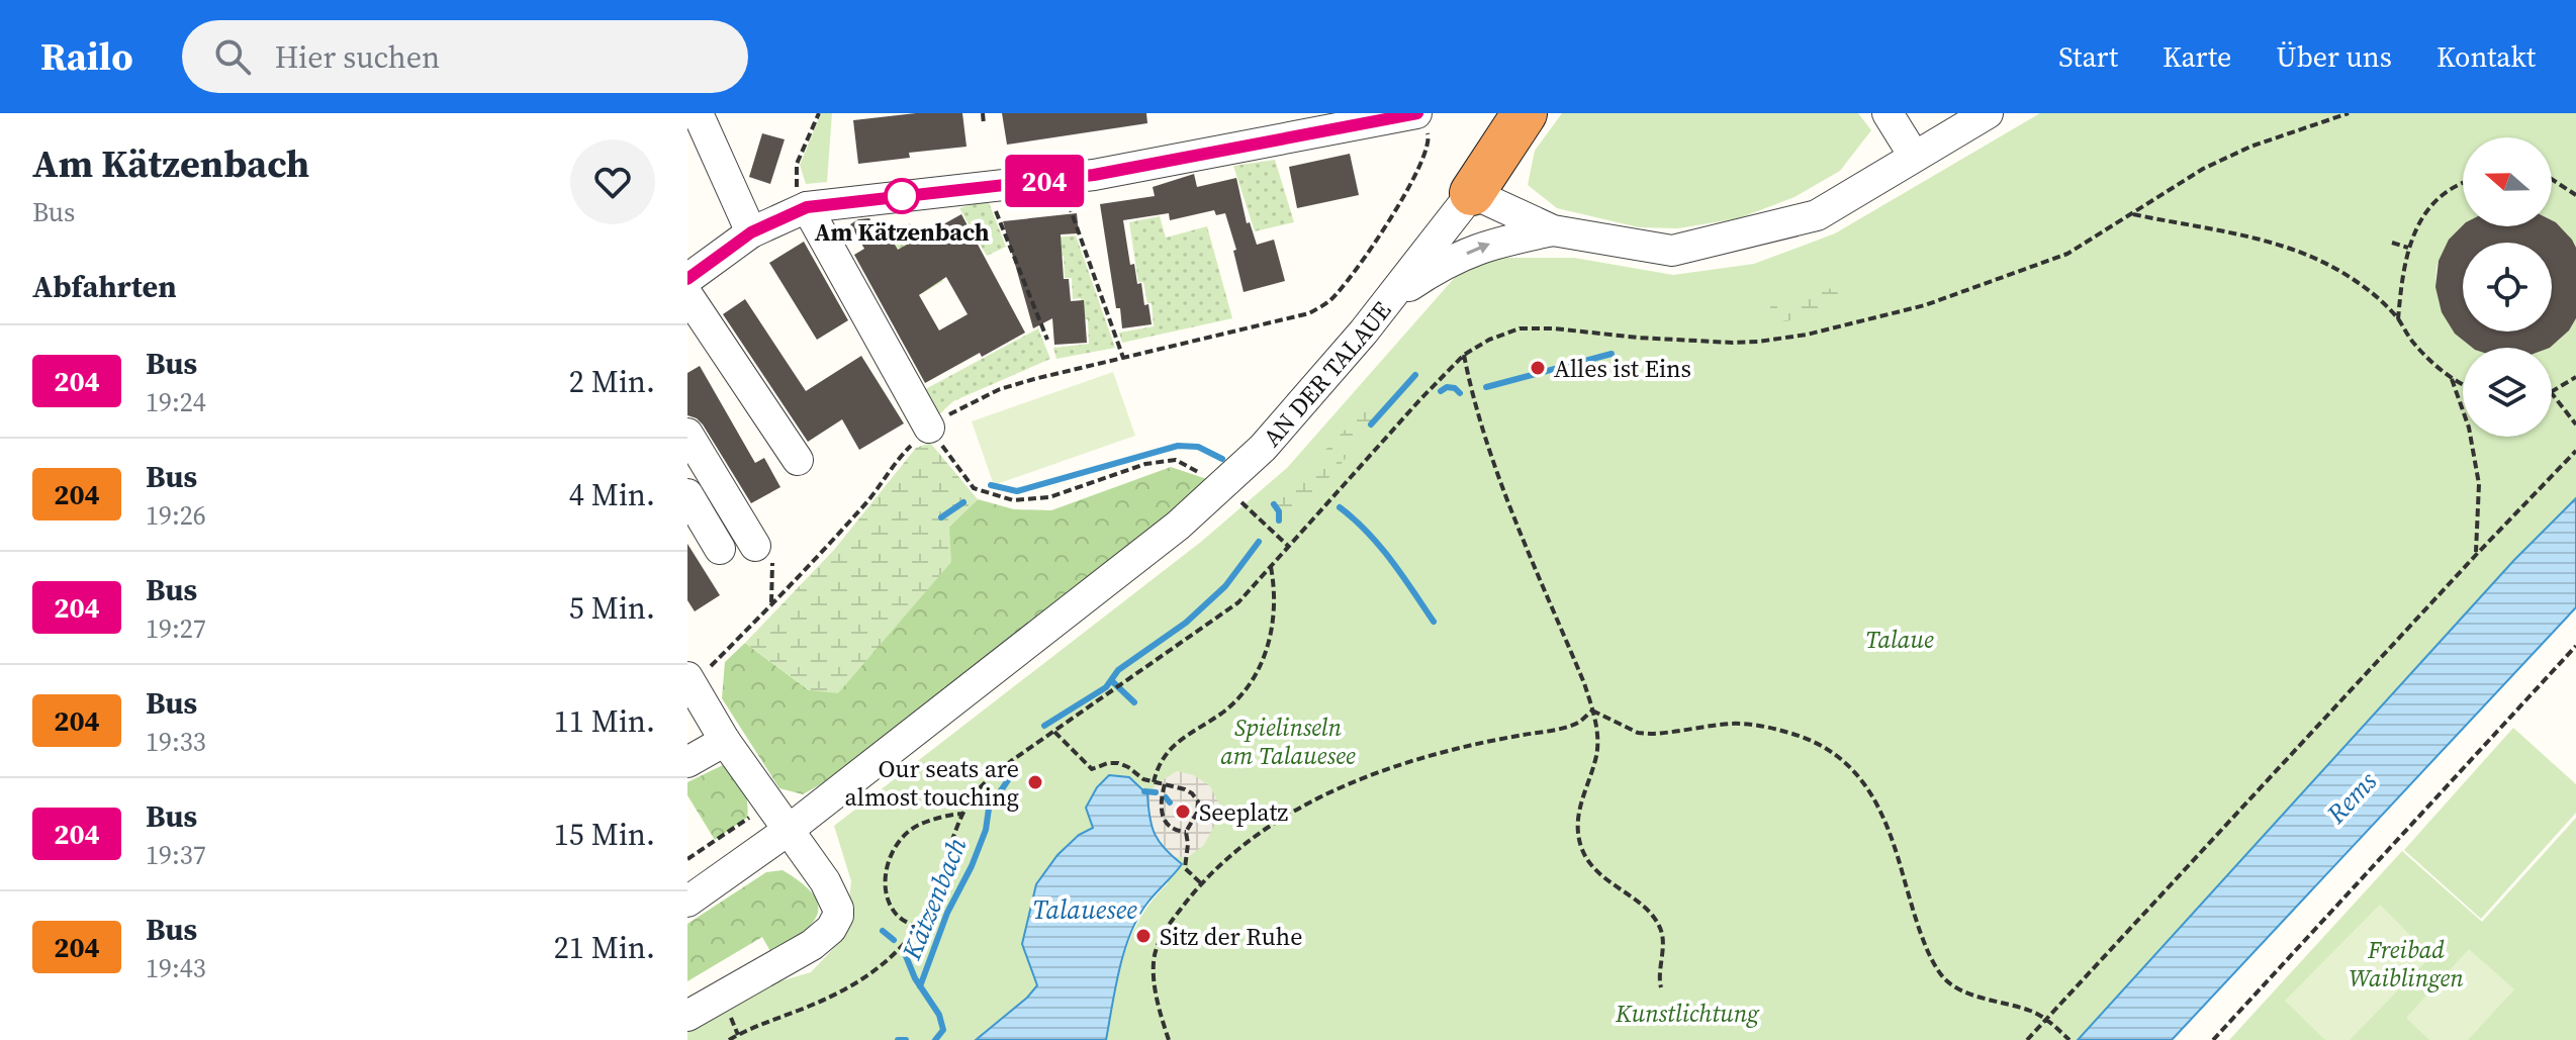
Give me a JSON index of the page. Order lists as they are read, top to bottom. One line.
{"streets":{"street":["AN DER TALAUE"]},"water":["Rems","Kätzenbach","Talauesee"],"parks":["Talaue","Spielinseln am Talauesee","Freibad Waiblingen","Kunstlichtung"],"places":["Am Kätzenbach","Alles ist Eins","Our seats are almost touching","Seeplatz","Sitz der Ruhe"],"lines":["bus line 204"],"north":"left","page":{"header":"Railo","search":"Hier suchen","nav":["Start","Karte","Über uns","Kontakt"],"heading":[["Am Kätzenbach","Bus"],"Abfahrten"],"on_map":"204","list":[{"mark":"204","name":"Bus","note":"19:24","value":"2 Min."},{"mark":"204","name":"Bus","note":"19:26","value":"4 Min."},{"mark":"204","name":"Bus","note":"19:27","value":"5 Min."},{"mark":"204","name":"Bus","note":"19:33","value":"11 Min."},{"mark":"204","name":"Bus","note":"19:37","value":"15 Min."},{"mark":"204","name":"Bus","note":"19:43","value":"21 Min."}]}}
